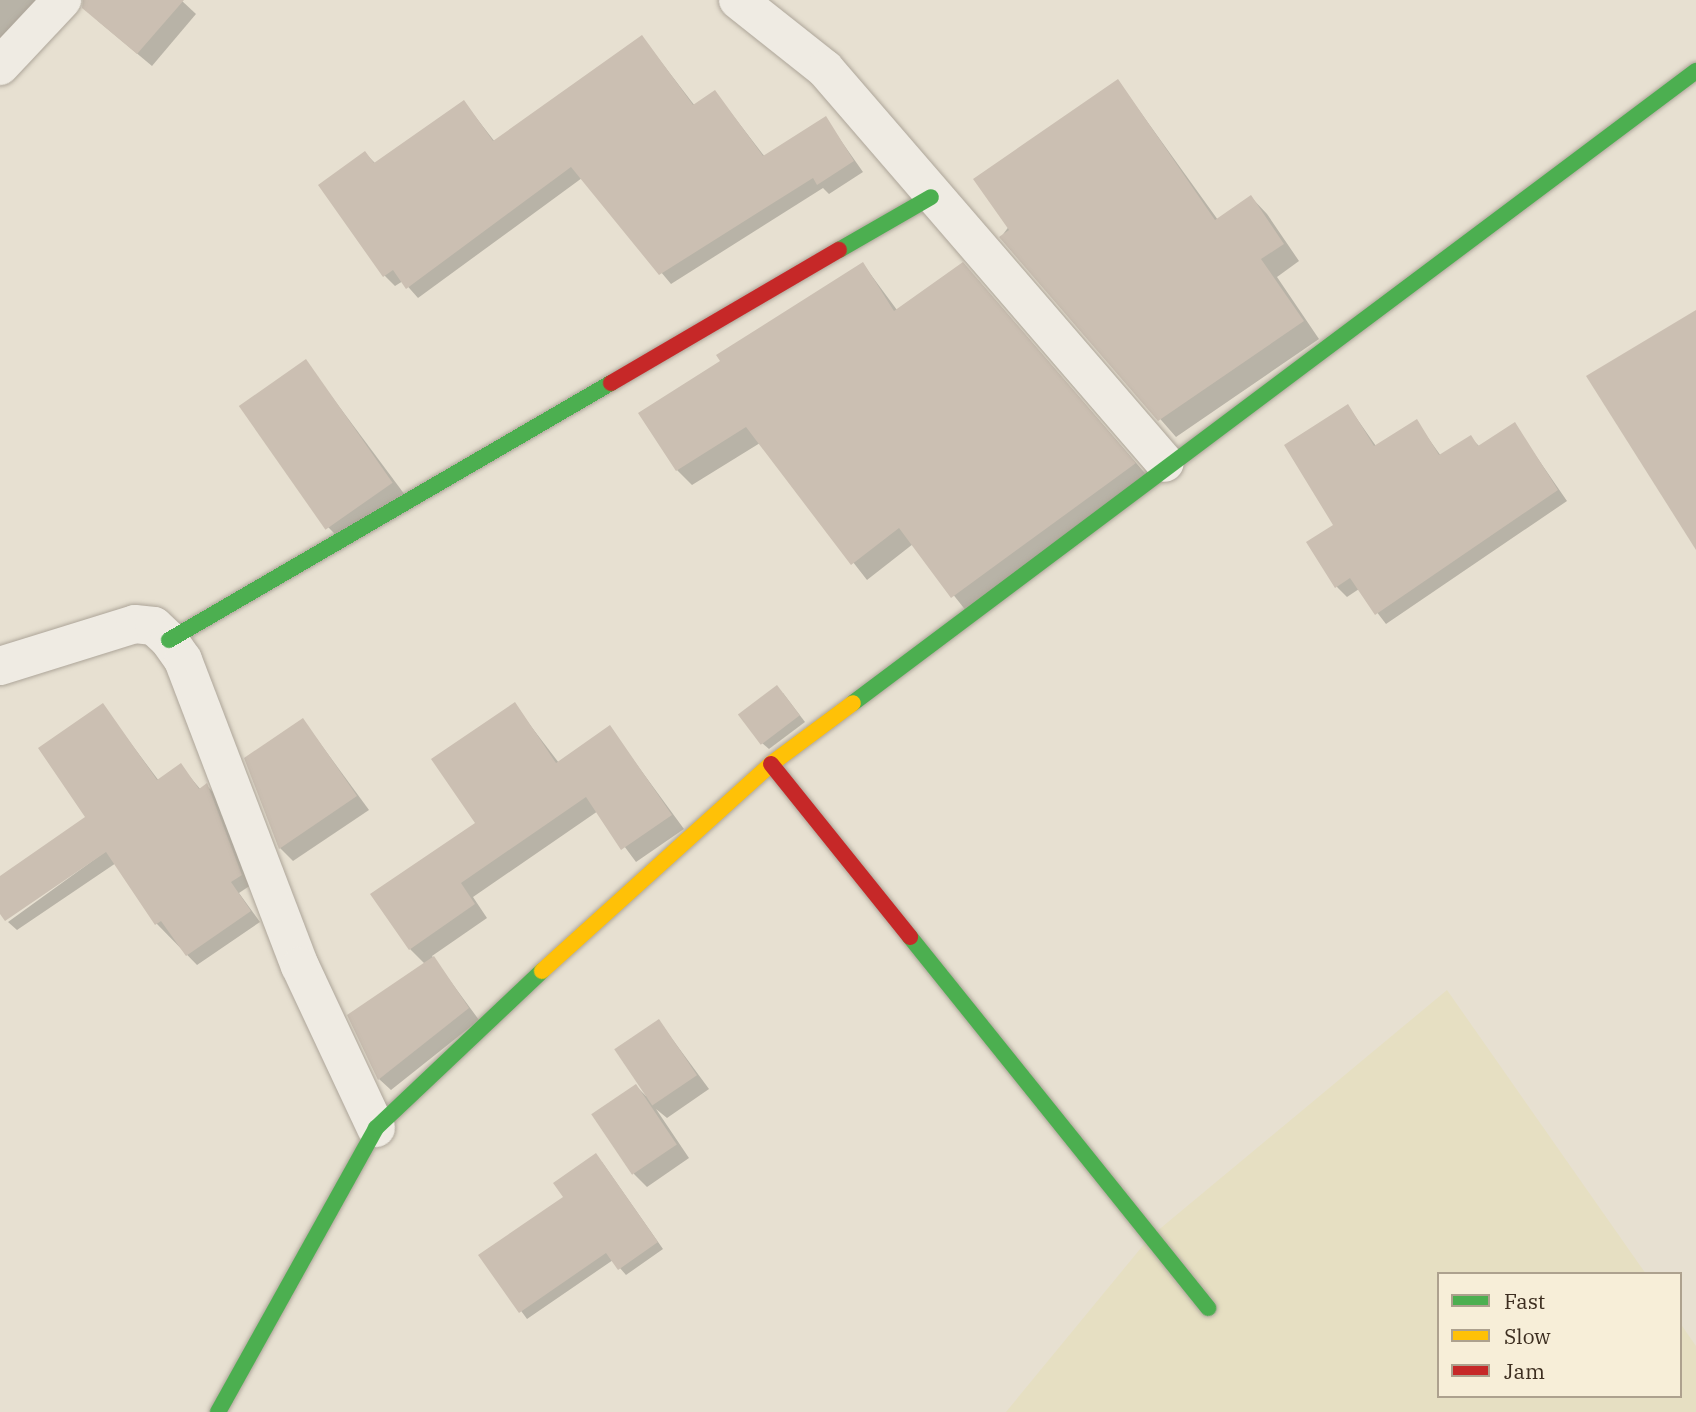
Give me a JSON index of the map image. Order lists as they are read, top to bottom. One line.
{"legend":["Fast","Slow","Jam"]}
